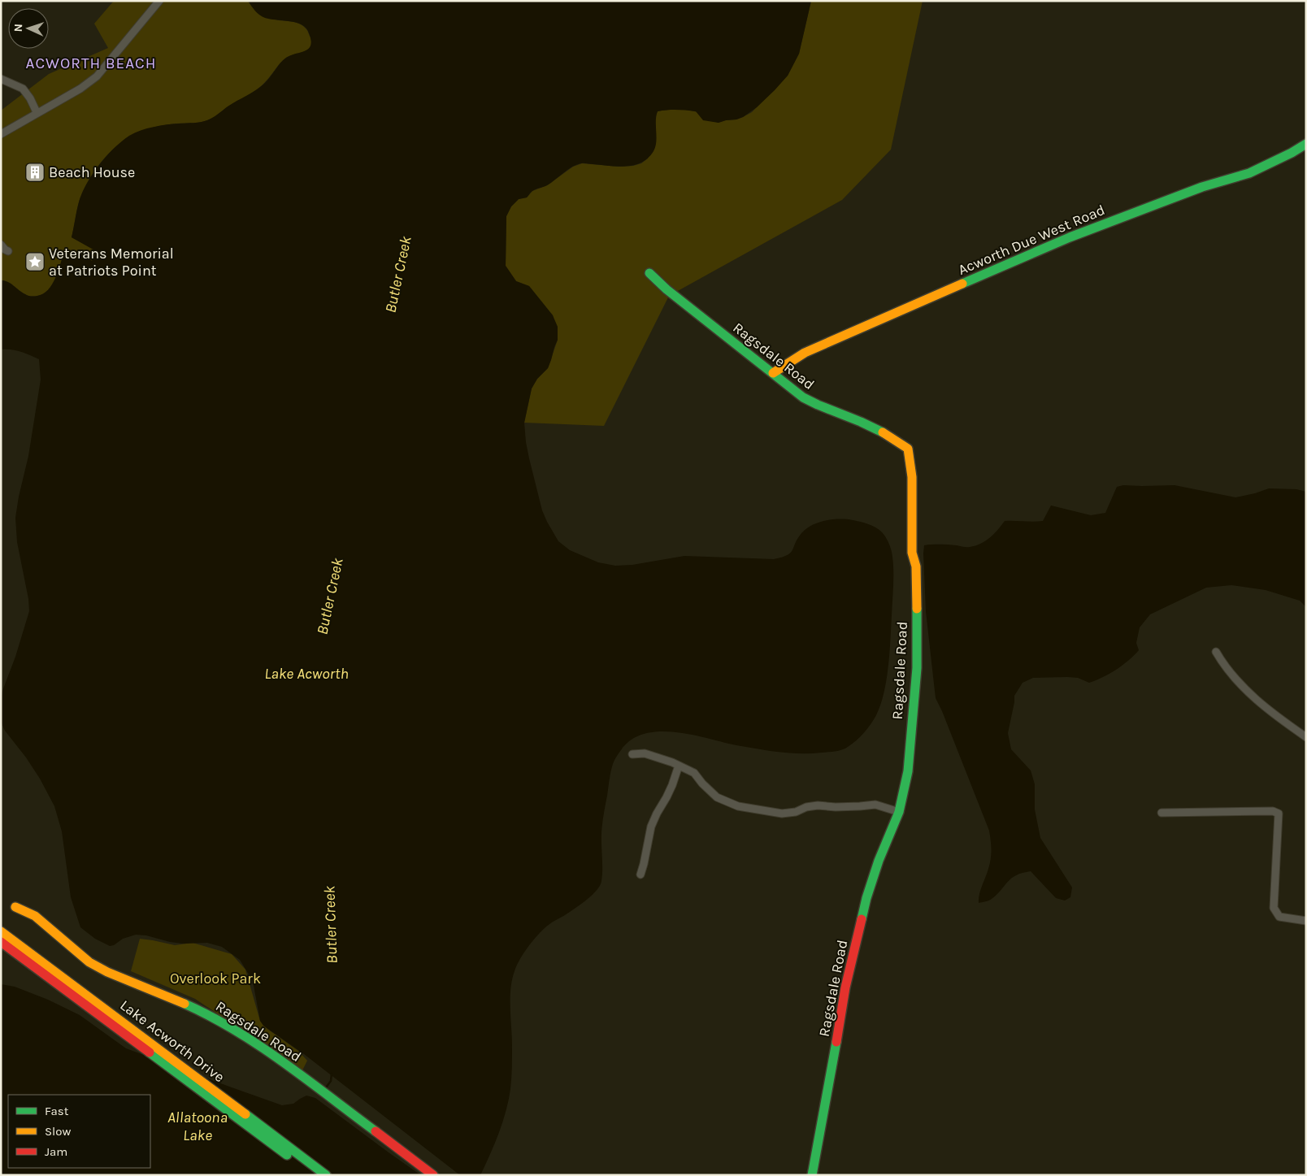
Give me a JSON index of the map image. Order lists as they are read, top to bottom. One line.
{"streets":{"street":["Acworth Due West Road","Ragsdale Road","Lake Acworth Drive"]},"crossings":[["Acworth Due West Road","Ragsdale Road"]],"districts":["ACWORTH BEACH"],"water":["Butler Creek","Lake Acworth","Allatoona Lake"],"parks":["Overlook Park"],"places":{"building":["Beach House"],"place":["Veterans Memorial at Patriots Point"]},"legend":["Fast","Slow","Jam"],"north":"left"}
